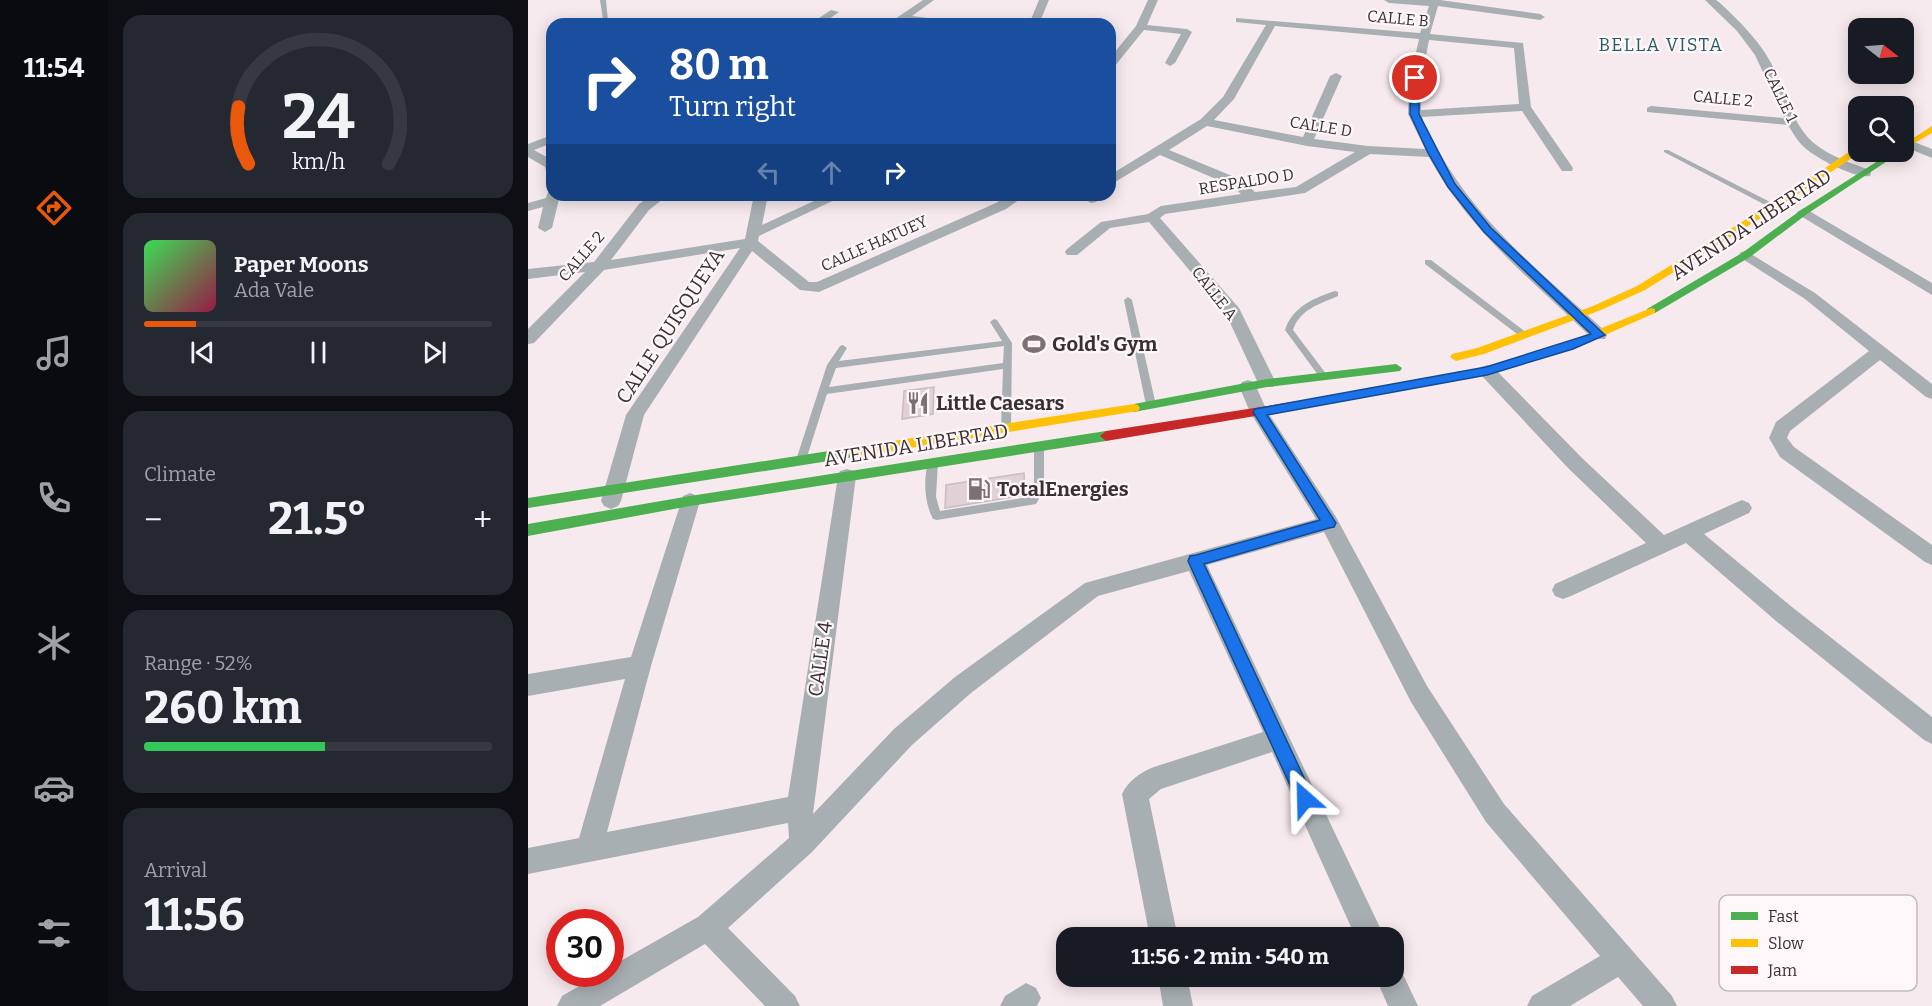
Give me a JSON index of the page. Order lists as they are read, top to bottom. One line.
{"streets":{"main road":["AVENIDA LIBERTAD"],"street":["CALLE B","CALLE 1","CALLE 2","CALLE D","RESPALDO D","CALLE HATUEY","CALLE A","CALLE QUISQUEYA","CALLE 4"]},"crossings":[["CALLE 1","CALLE 2"],["CALLE 1","AVENIDA LIBERTAD"],["CALLE D","RESPALDO D"],["RESPALDO D","CALLE A"],["AVENIDA LIBERTAD","CALLE A"],["AVENIDA LIBERTAD","CALLE QUISQUEYA"],["AVENIDA LIBERTAD","CALLE 4"],["CALLE HATUEY","CALLE QUISQUEYA"]],"districts":["BELLA VISTA"],"places":{"sports":["Gold's Gym"],"restaurant":["Little Caesars"],"fuel station":["TotalEnergies"]},"legend":["Fast","Slow","Jam"],"north":"right","page":{"tabs":"11:54","turn":["80 m","Turn right"],"song":["Paper Moons","Ada Vale"],"tile":["Climate",["Range · 52%","260 km"],["Arrival","11:56"]],"heat":["−","21.5°","+"],"limit":"30","trip":"11:56 · 2 min · 540 m","gauge":["24","km/h"]}}
